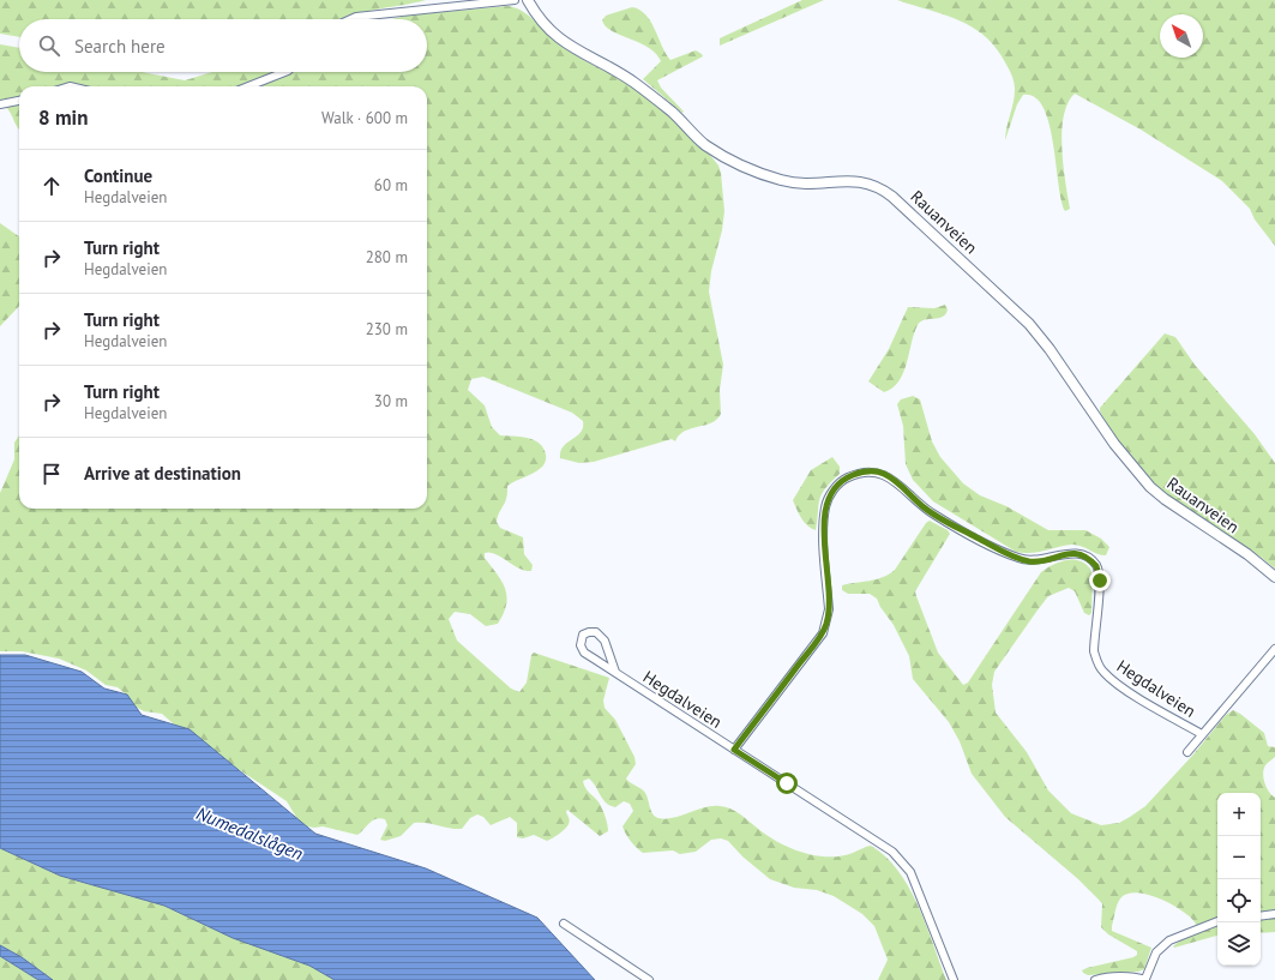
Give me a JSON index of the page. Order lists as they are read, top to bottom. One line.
{"streets":{"main road":["Rauanveien"],"street":["Hegdalveien"]},"water":["Numedalslågen"],"north":"top left","page":{"search":"Search here","heading":["8 min","Walk · 600 m"],"list":[["Continue","Hegdalveien","60 m"],["Turn right","Hegdalveien","280 m"],["Turn right","Hegdalveien","230 m"],["Turn right","Hegdalveien","30 m"],"Arrive at destination"],"map_buttons":["+","−"]}}
